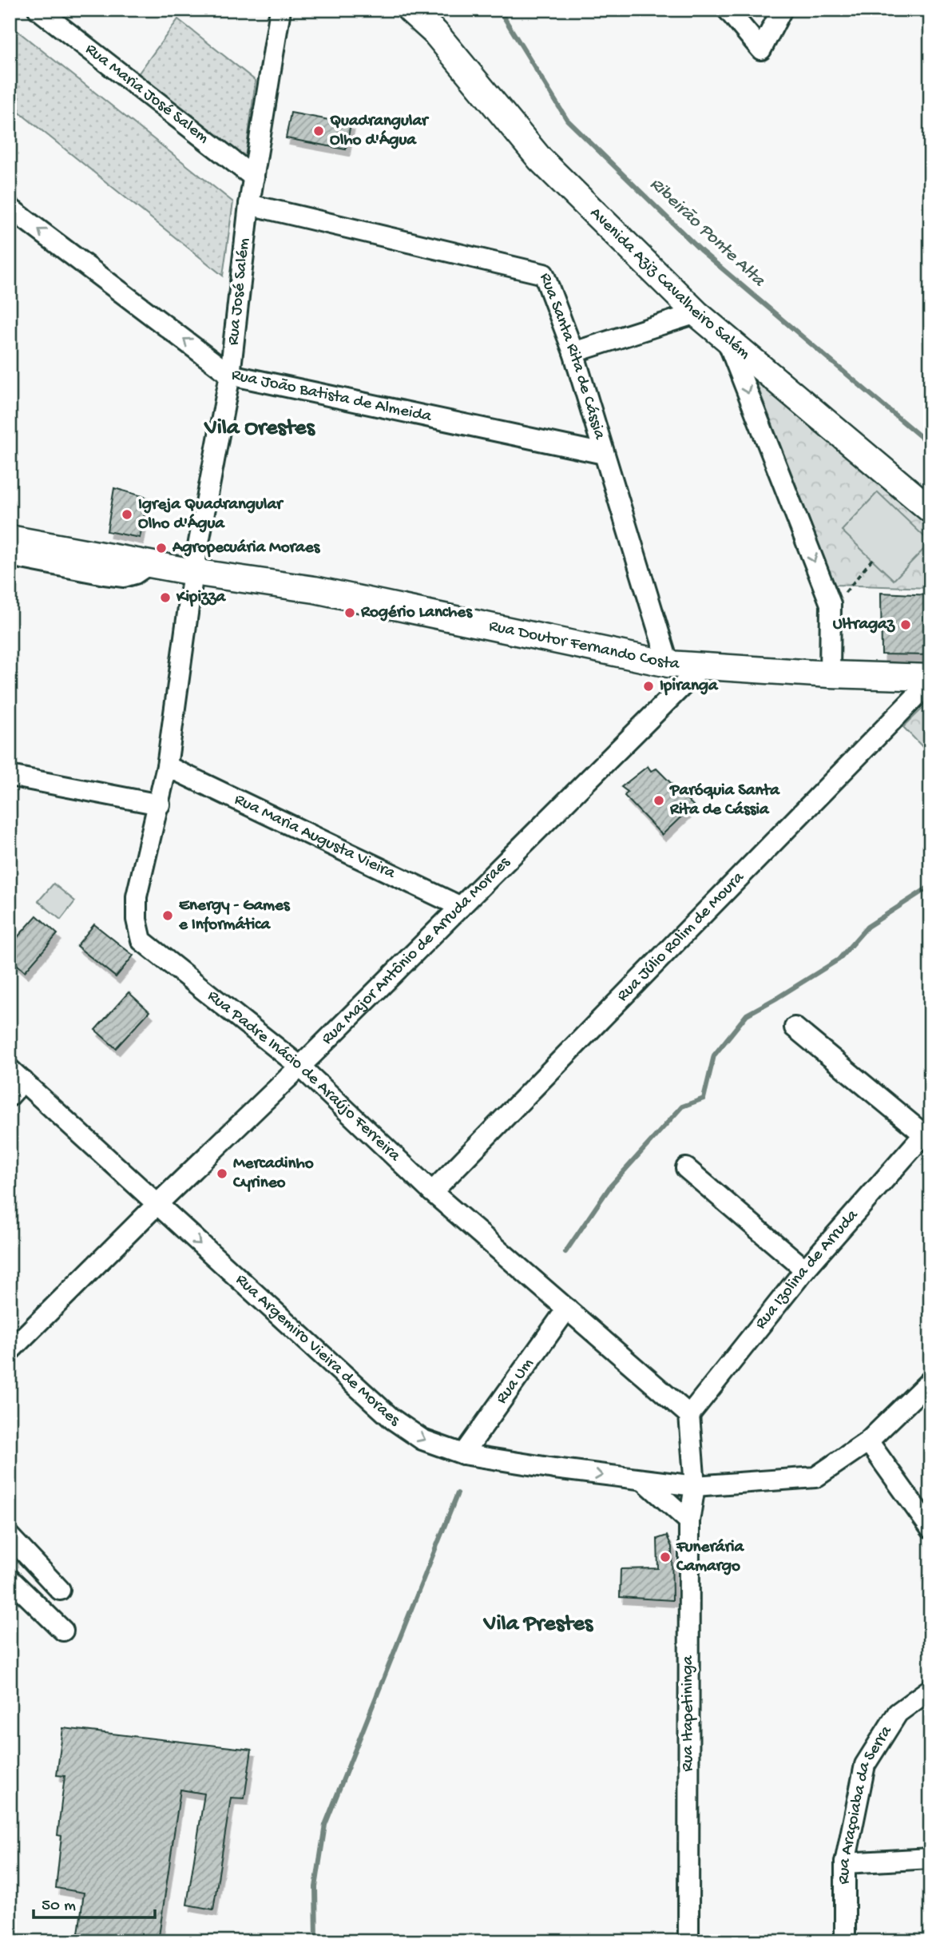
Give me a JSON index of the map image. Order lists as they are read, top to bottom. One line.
{"streets":{"main road":["Avenida Aziz Cavalheiro Salém","Rua Doutor Fernando Costa"],"street":["Rua Maria José Salem","Rua José Salém","Rua Santa Rita de Cássia","Rua João Batista de Almeida","Rua Maria Augusta Vieira","Rua Júlio Rolim de Moura","Rua Major Antônio de Arruda Moraes","Rua Padre Inácio de Araújo Ferreira","Rua Izolina de Arruda","Rua Argemiro Vieira de Moraes","Rua Um","Rua Itapetininga","Rua Araçoiaba da Serra"]},"crossings":[["Rua Maria José Salem","Rua José Salém"],["Rua José Salém","Rua Santa Rita de Cássia"],["Rua José Salém","Rua João Batista de Almeida"],["Rua José Salém","Rua Doutor Fernando Costa"],["Rua José Salém","Rua Padre Inácio de Araújo Ferreira"],["Rua Santa Rita de Cássia","Rua João Batista de Almeida"],["Rua Santa Rita de Cássia","Rua Doutor Fernando Costa"],["Rua Doutor Fernando Costa","Rua Júlio Rolim de Moura"],["Rua Doutor Fernando Costa","Rua Major Antônio de Arruda Moraes"],["Rua Doutor Fernando Costa","Rua Padre Inácio de Araújo Ferreira"],["Rua Maria Augusta Vieira","Rua Major Antônio de Arruda Moraes"],["Rua Maria Augusta Vieira","Rua Padre Inácio de Araújo Ferreira"],["Rua Júlio Rolim de Moura","Rua Padre Inácio de Araújo Ferreira"],["Rua Major Antônio de Arruda Moraes","Rua Padre Inácio de Araújo Ferreira"],["Rua Major Antônio de Arruda Moraes","Rua Argemiro Vieira de Moraes"],["Rua Padre Inácio de Araújo Ferreira","Rua Izolina de Arruda"],["Rua Padre Inácio de Araújo Ferreira","Rua Um"],["Rua Argemiro Vieira de Moraes","Rua Um"],["Rua Argemiro Vieira de Moraes","Rua Itapetininga"]],"one_way":["Rua João Batista de Almeida","Rua Argemiro Vieira de Moraes"],"districts":["Vila Orestes","Vila Prestes"],"water":["Ribeirão Ponte Alta"],"places":["Quadrangular Olho d'Água","Igreja Quadrangular Olho d'Água","Agropecuária Moraes","Kipizza","Rogério Lanches","Ultragaz","Ipiranga","Paróquia Santa Rita de Cássia","Energy - Games e Informática","Mercadinho Cyrineo","Funerária Camargo"],"scale_bar":"50 m"}
